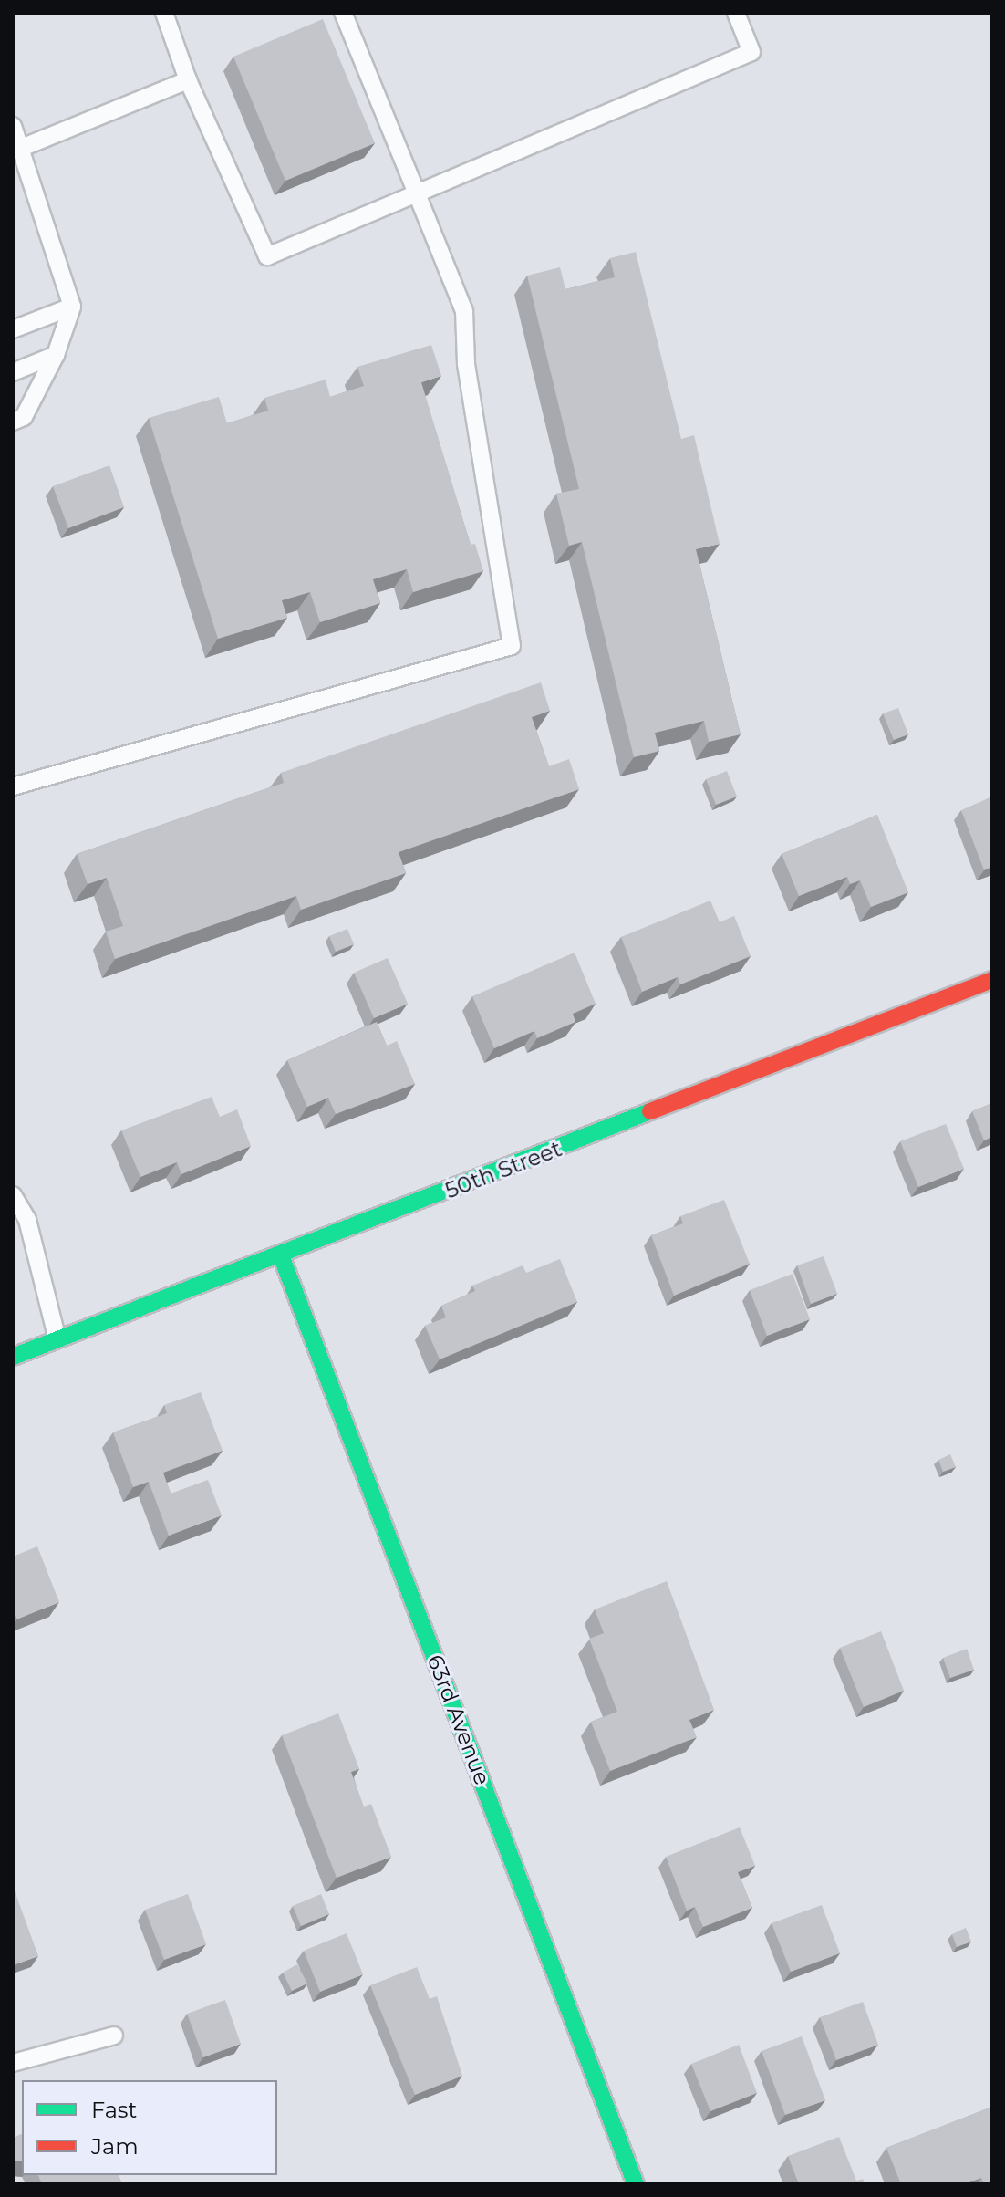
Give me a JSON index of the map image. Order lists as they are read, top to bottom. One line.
{"streets":{"street":["50th Street","63rd Avenue"]},"crossings":[["50th Street","63rd Avenue"]],"legend":["Fast","Jam"]}
